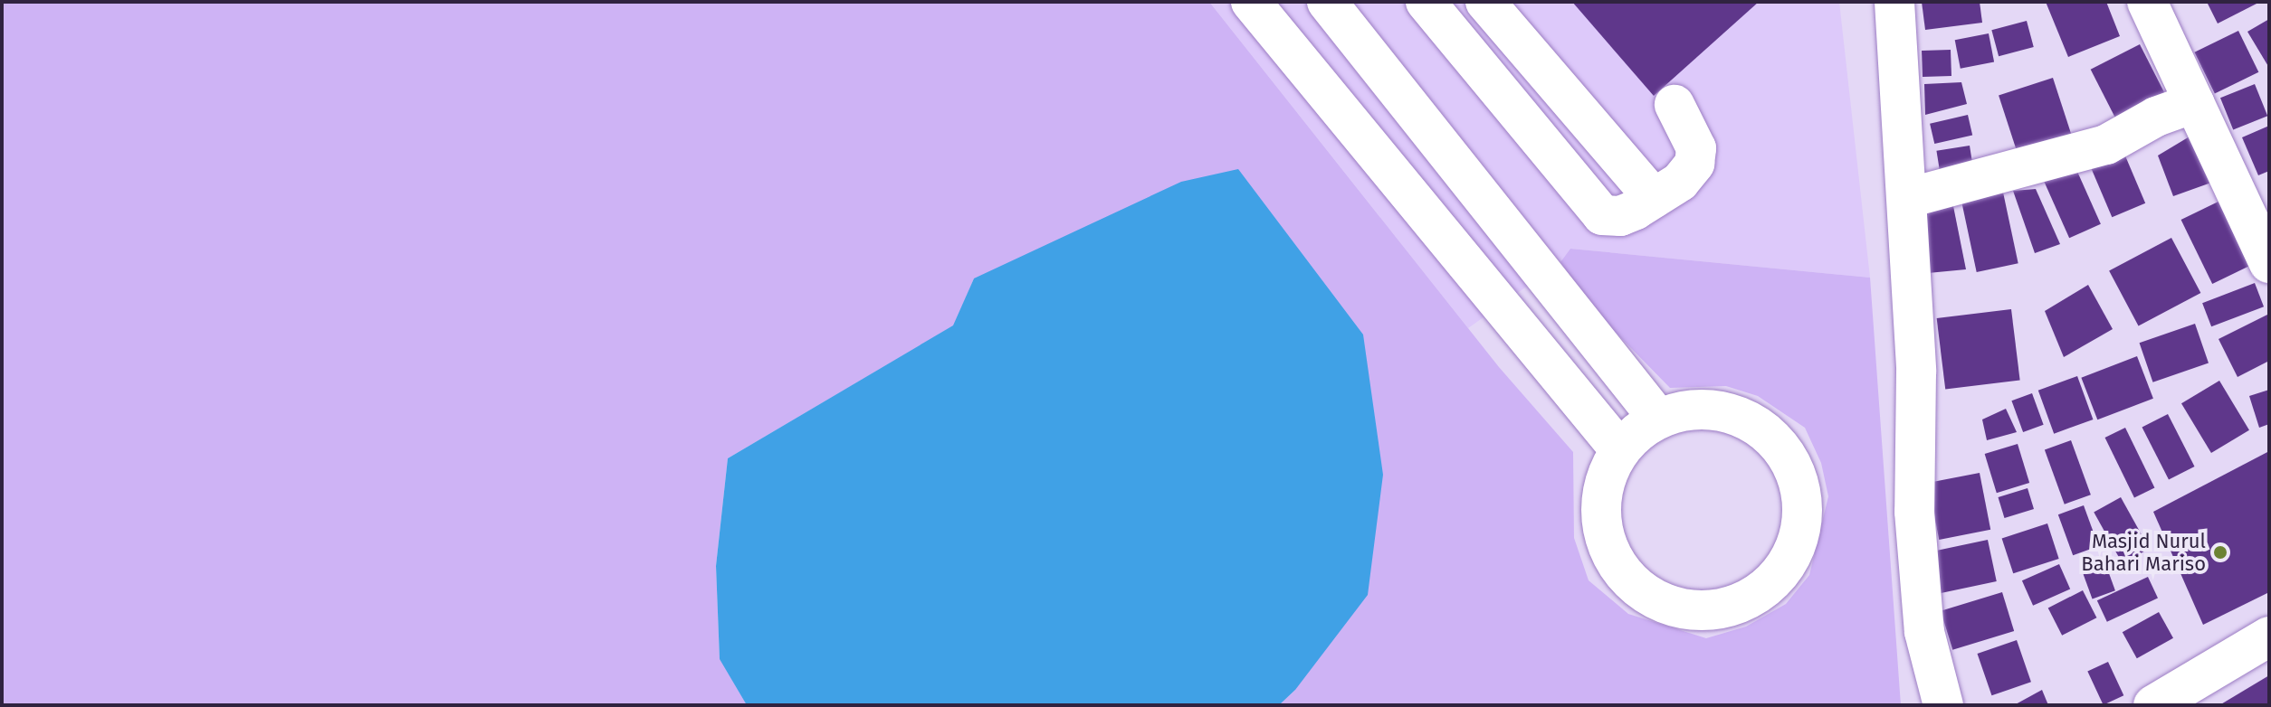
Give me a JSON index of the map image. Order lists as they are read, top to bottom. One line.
{"places":["Masjid Nurul Bahari Mariso"]}
